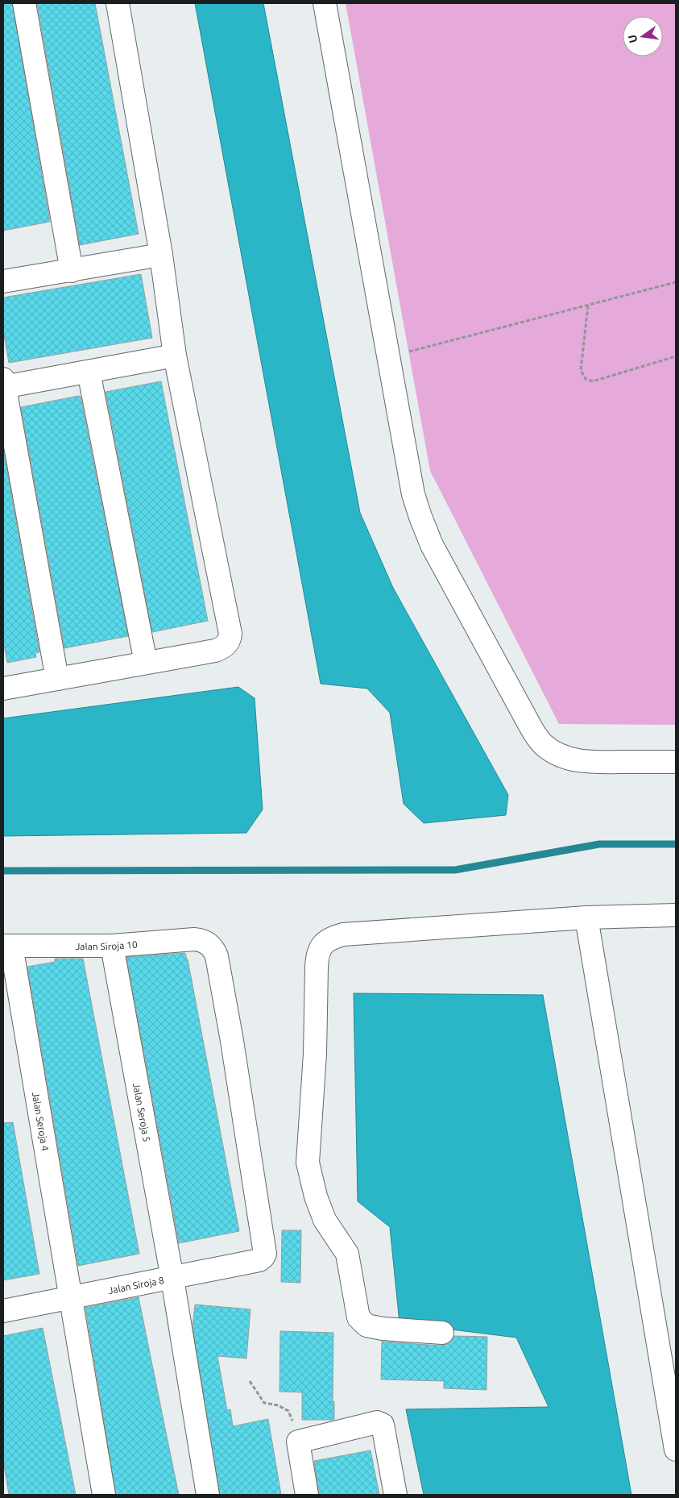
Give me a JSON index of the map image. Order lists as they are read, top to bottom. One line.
{"streets":{"street":["Jalan Siroja 10","Jalan Seroja 5","Jalan Seroja 4","Jalan Siroja 8"]},"crossings":[["Jalan Siroja 10","Jalan Seroja 5"],["Jalan Siroja 10","Jalan Seroja 4"],["Jalan Siroja 10","Jalan Siroja 8"],["Jalan Seroja 5","Jalan Siroja 8"],["Jalan Seroja 4","Jalan Siroja 8"]],"north":"left"}
